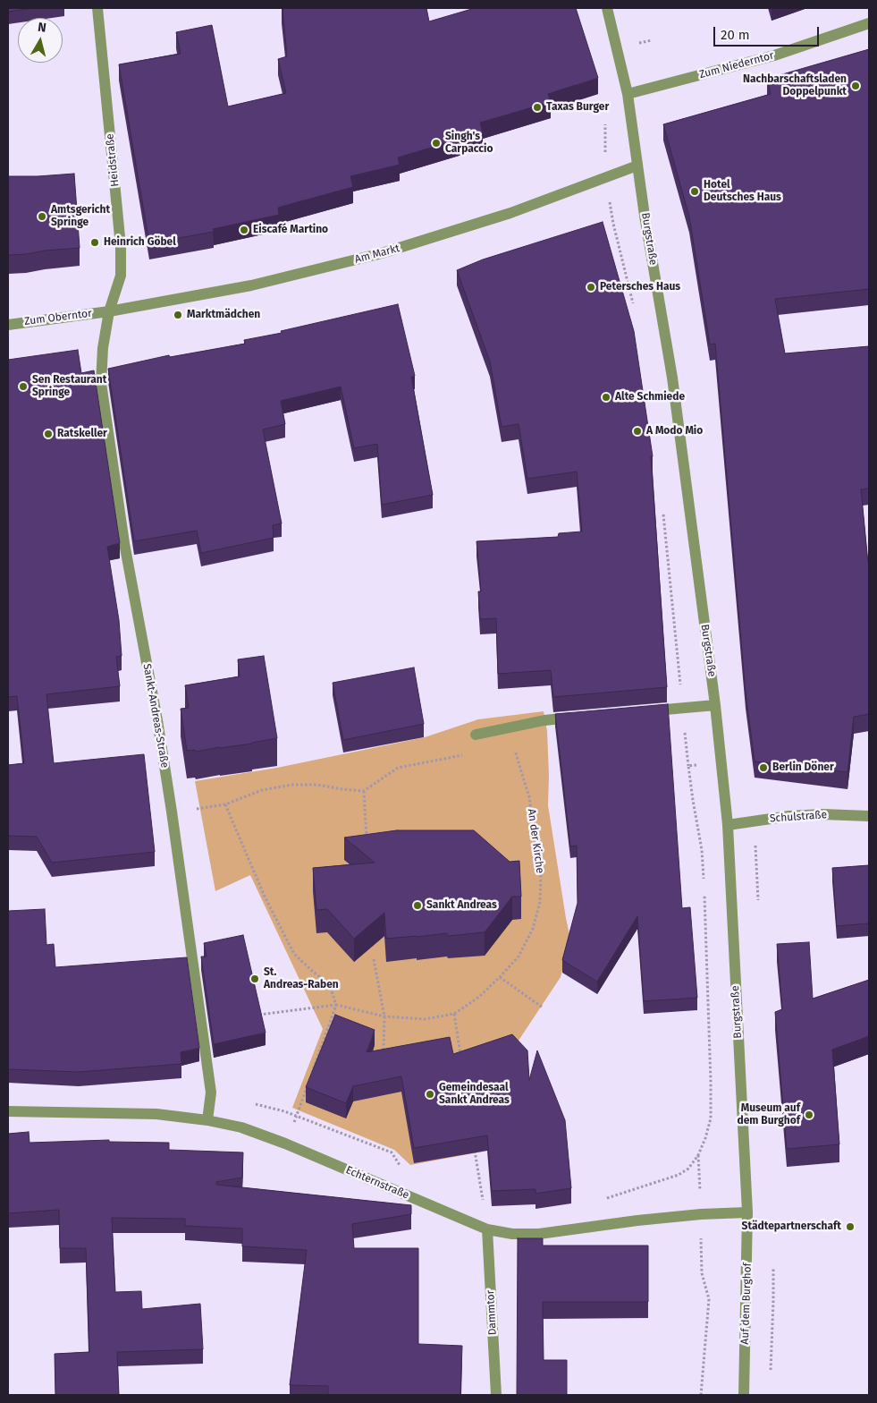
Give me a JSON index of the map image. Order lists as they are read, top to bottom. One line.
{"streets":{"street":["Zum Niederntor","Heidstraße","Burgstraße","Am Markt","Zum Oberntor","Sankt-Andreas-Straße","Schulstraße","Echternstraße","Auf dem Burghof","Dammtor"],"path":["An der Kirche"]},"crossings":[["Zum Niederntor","Burgstraße"],["Heidstraße","Am Markt"],["Heidstraße","Zum Oberntor"],["Heidstraße","Sankt-Andreas-Straße"],["Burgstraße","Am Markt"],["Burgstraße","Schulstraße"],["Burgstraße","Echternstraße"],["Burgstraße","Auf dem Burghof"],["Am Markt","Zum Oberntor"],["Am Markt","Sankt-Andreas-Straße"],["Zum Oberntor","Sankt-Andreas-Straße"],["Sankt-Andreas-Straße","Echternstraße"],["Echternstraße","Auf dem Burghof"],["Echternstraße","Dammtor"]],"places":["Nachbarschaftsladen Doppelpunkt","Taxas Burger","Singh's Carpaccio","Hotel Deutsches Haus","Amtsgericht Springe","Eiscafé Martino","Heinrich Göbel","Petersches Haus","Marktmädchen","Sen Restaurant Springe","Alte Schmiede","A Modo Mio","Ratskeller","Berlin Döner","Sankt Andreas","St. Andreas-Raben","Gemeindesaal Sankt Andreas","Museum auf dem Burghof","Städtepartnerschaft"],"scale_bar":"20 m","north":"top"}
